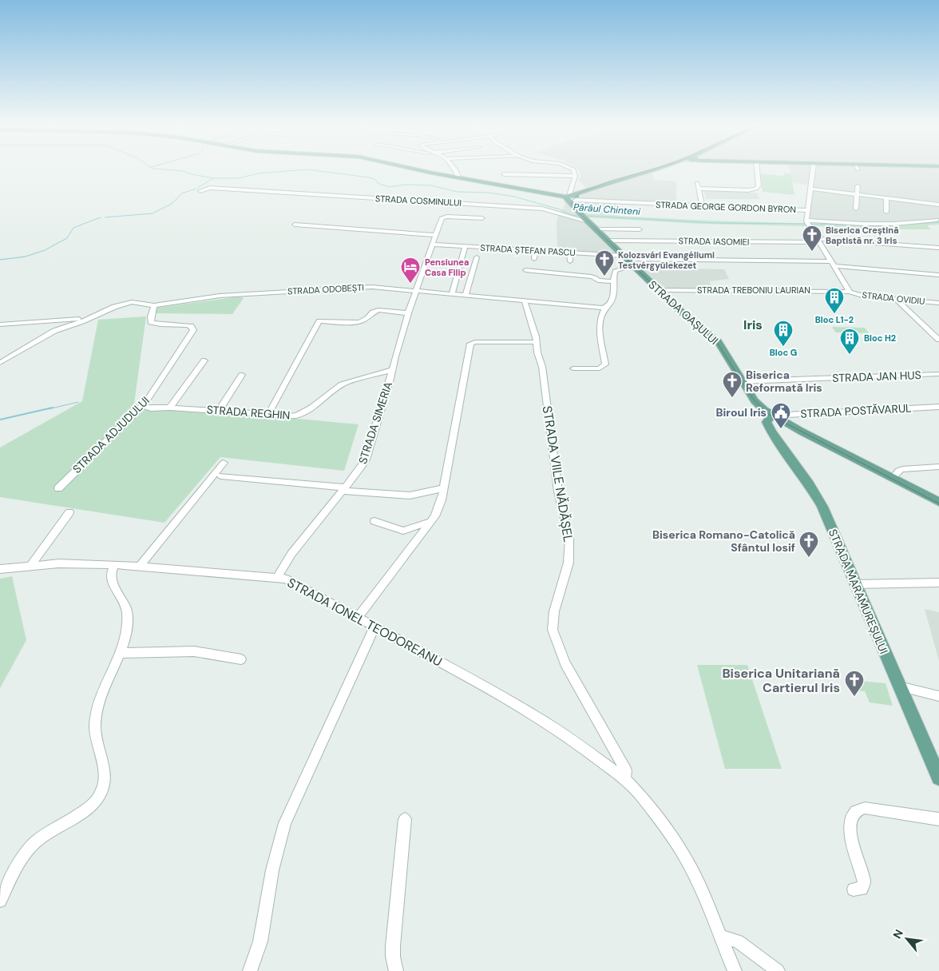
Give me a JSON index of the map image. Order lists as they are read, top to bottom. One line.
{"streets":{"main road":["STRADA OAȘULUI","STRADA MARAMUREȘULUI"],"street":["STRADA COSMINULUI","STRADA GEORGE GORDON BYRON","STRADA IASOMIEI","STRADA ȘTEFAN PASCU","STRADA ODOBEȘTI","STRADA TREBONIU LAURIAN","STRADA OVIDIU","STRADA JAN HUS","STRADA POSTĂVARUL","STRADA REGHIN","STRADA SIMERIA","STRADA ADJUDULUI","STRADA VIILE NĂDĂȘEL","STRADA IONEL TEODOREANU"]},"crossings":[["STRADA COSMINULUI","STRADA OAȘULUI"],["STRADA GEORGE GORDON BYRON","STRADA OAȘULUI"],["STRADA IASOMIEI","STRADA OAȘULUI"],["STRADA ȘTEFAN PASCU","STRADA OAȘULUI"],["STRADA ȘTEFAN PASCU","STRADA SIMERIA"],["STRADA ODOBEȘTI","STRADA SIMERIA"],["STRADA ODOBEȘTI","STRADA ADJUDULUI"],["STRADA ODOBEȘTI","STRADA VIILE NĂDĂȘEL"],["STRADA TREBONIU LAURIAN","STRADA OVIDIU"],["STRADA TREBONIU LAURIAN","STRADA OAȘULUI"],["STRADA OAȘULUI","STRADA JAN HUS"],["STRADA OAȘULUI","STRADA POSTĂVARUL"],["STRADA OAȘULUI","STRADA MARAMUREȘULUI"],["STRADA POSTĂVARUL","STRADA MARAMUREȘULUI"],["STRADA REGHIN","STRADA SIMERIA"],["STRADA REGHIN","STRADA ADJUDULUI"],["STRADA SIMERIA","STRADA IONEL TEODOREANU"],["STRADA VIILE NĂDĂȘEL","STRADA IONEL TEODOREANU"]],"districts":["Iris"],"water":["Pârâul Chinteni"],"places":{"church":["Biserica Creștină Baptistă nr. 3 Iris","Kolozsvári Evangéliumi Testvérgyülekezet","Biserica Reformată Iris","Biserica Romano-Catolică Sfântul Iosif","Biserica Unitariană Cartierul Iris"],"hotel":["Pensiunea Casa Filip"],"building":["Bloc L1-2","Bloc G","Bloc H2"],"public building":["Biroul Iris"]},"north":"top left"}
